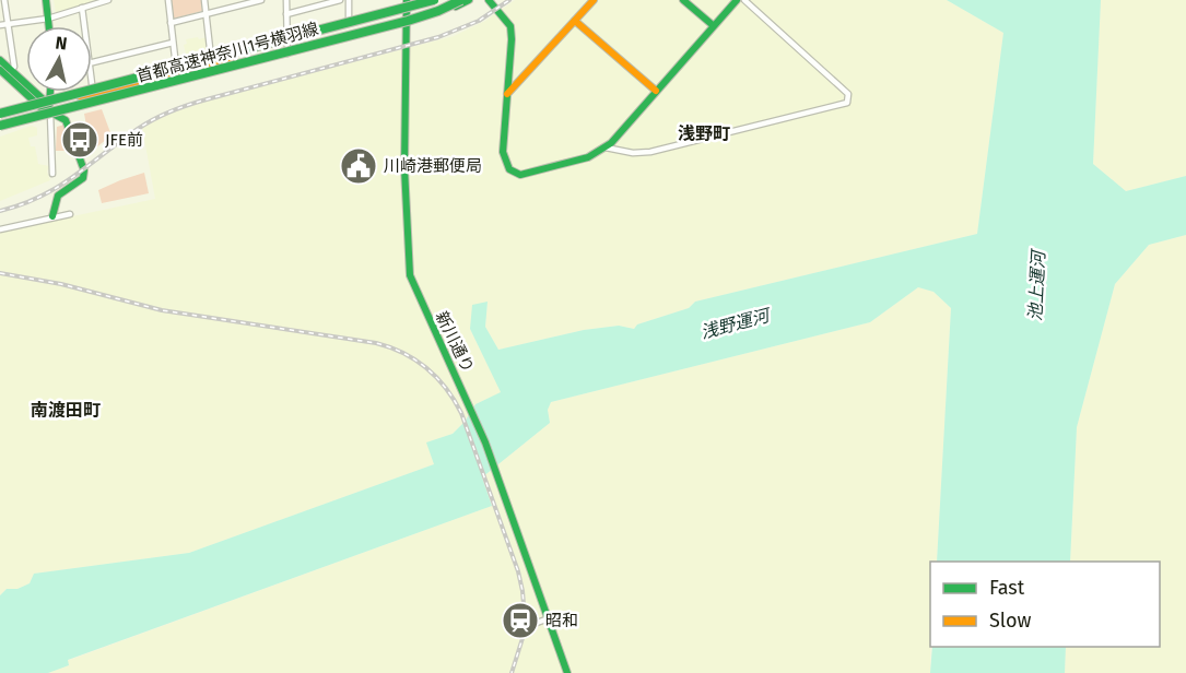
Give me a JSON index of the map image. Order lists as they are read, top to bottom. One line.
{"streets":{"main road":["首都高速神奈川1号横羽線","新川通り"]},"districts":["浅野町","南渡田町"],"water":["池上運河","浅野運河"],"places":{"bus stop":["JFE前"],"public building":["川崎港郵便局"],"station":["昭和"]},"legend":["Fast","Slow"],"north":"top"}
